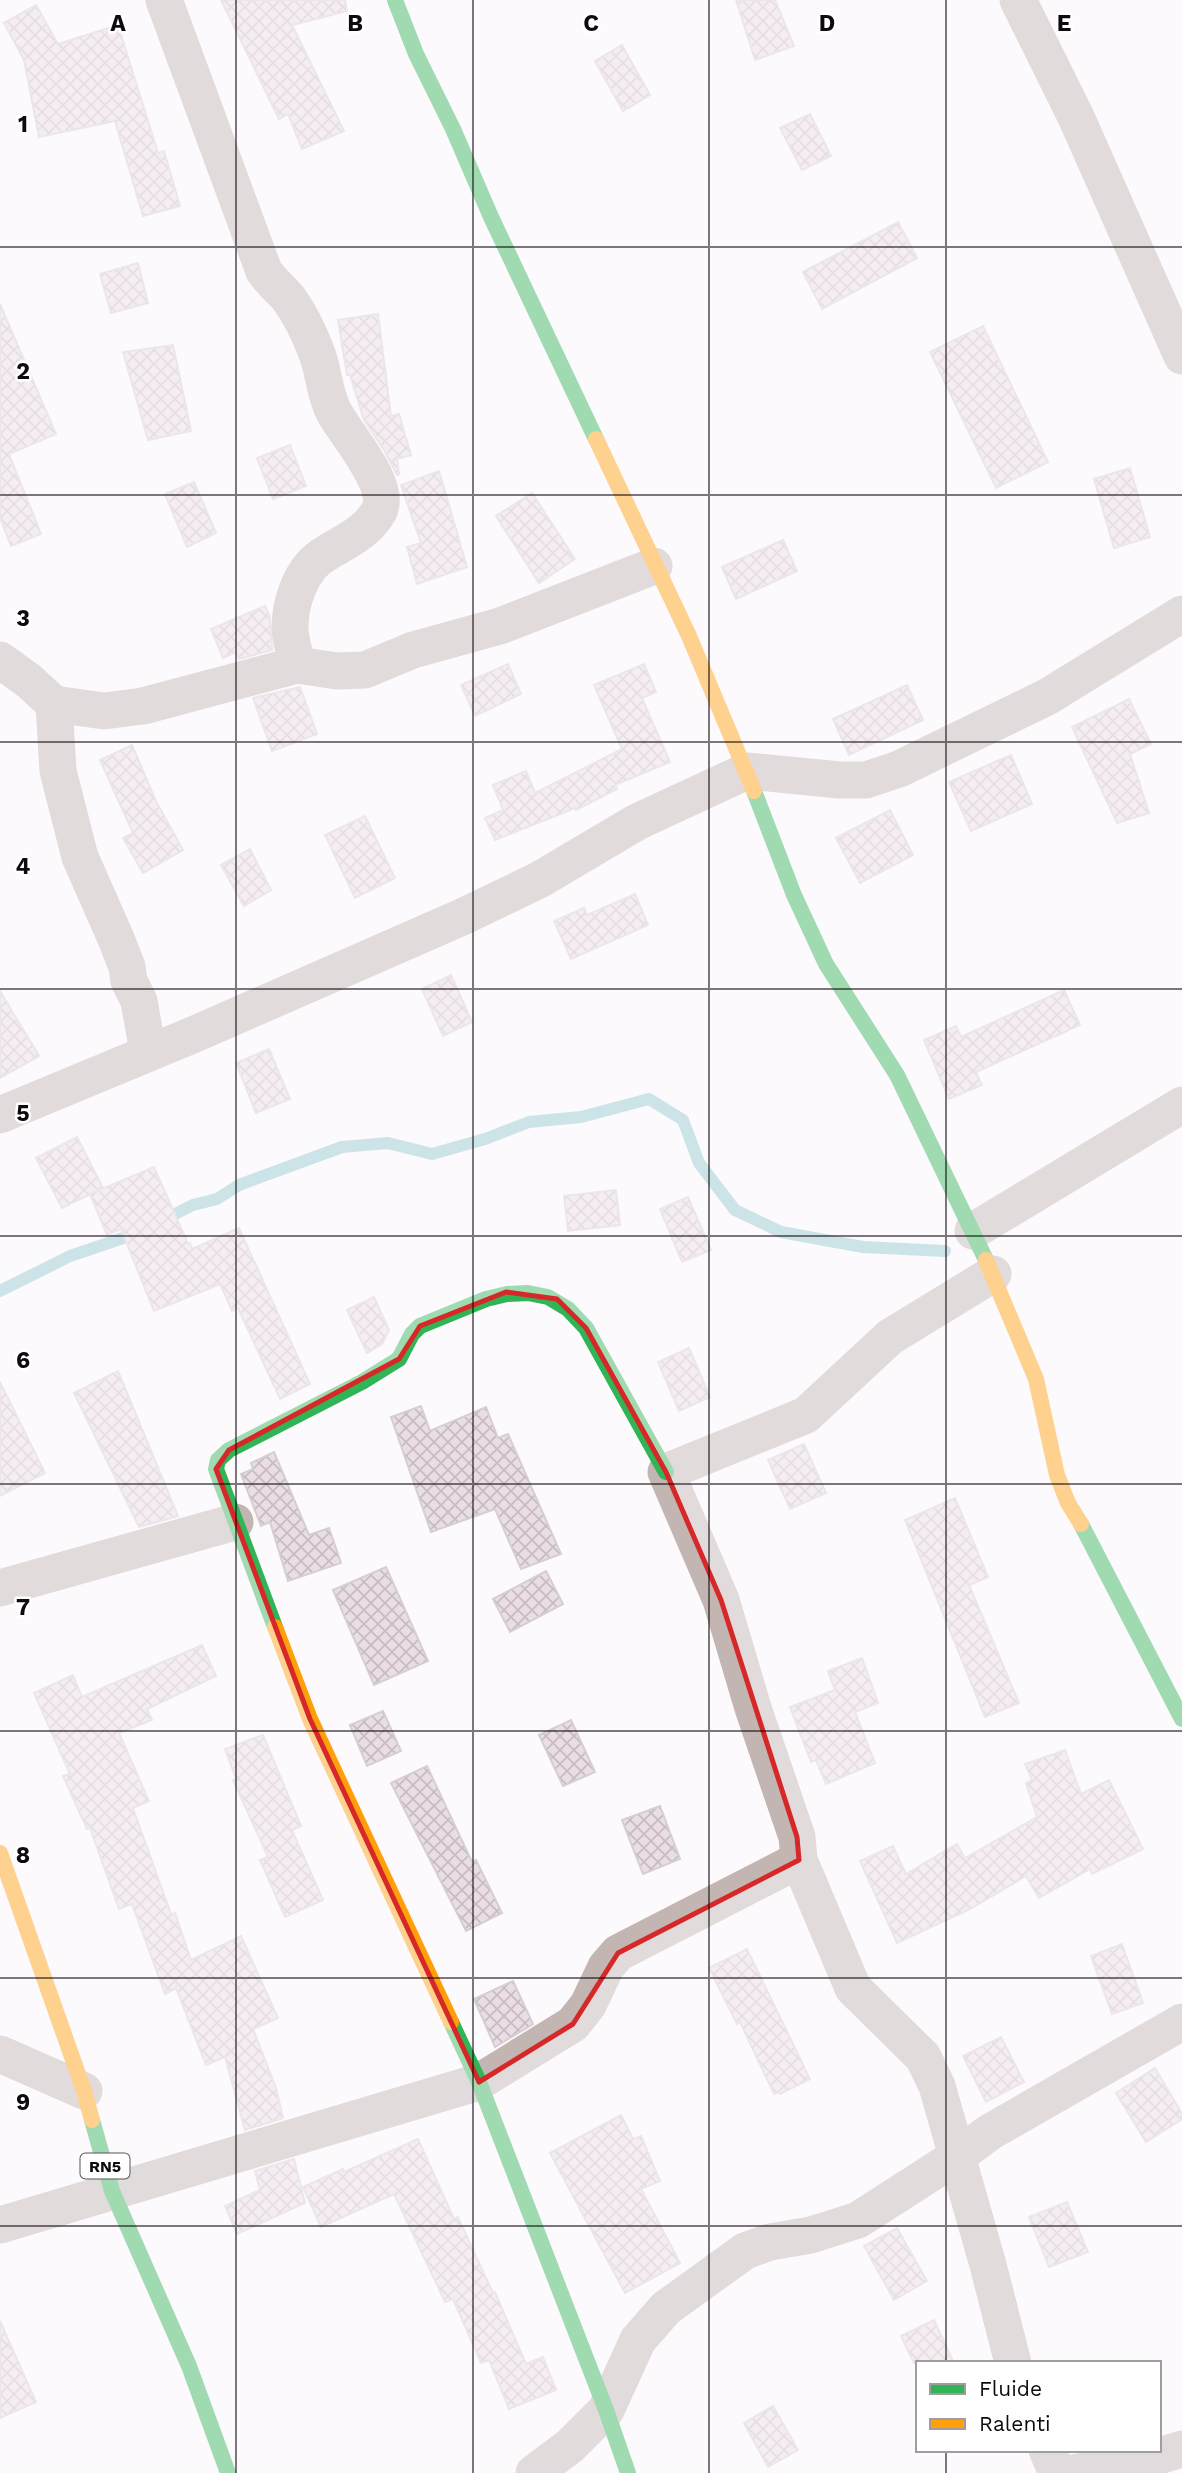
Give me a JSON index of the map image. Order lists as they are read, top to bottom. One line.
{"streets":{"main road":["RN5"]},"legend":["Fluide","Ralenti"],"grid":{"columns":["A","B","C","D","E"],"rows":["1","2","3","4","5","6","7","8","9"]}}
